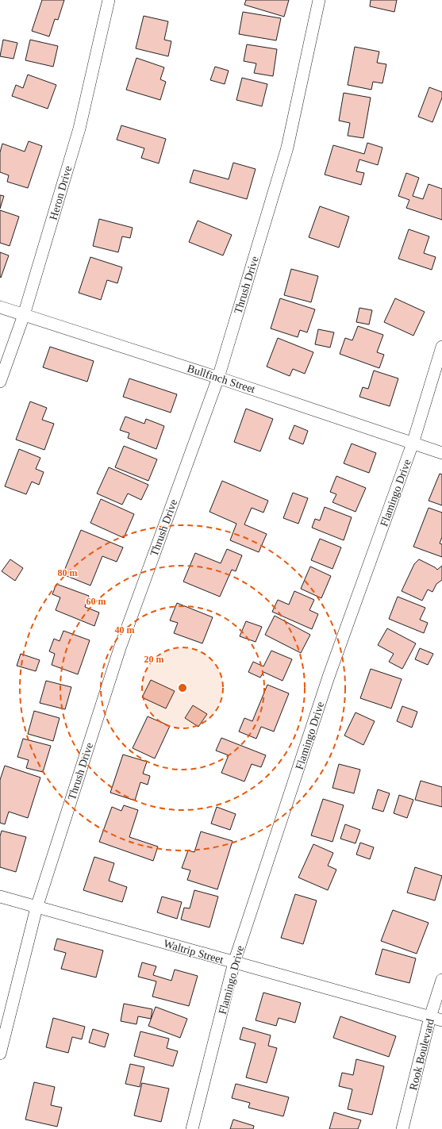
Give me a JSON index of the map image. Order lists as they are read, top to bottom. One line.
{"streets":{"street":["Heron Drive","Thrush Drive","Bullfinch Street","Flamingo Drive","Waltrip Street","Rook Boulevard"]},"crossings":[["Heron Drive","Bullfinch Street"],["Thrush Drive","Bullfinch Street"],["Thrush Drive","Waltrip Street"],["Bullfinch Street","Flamingo Drive"],["Flamingo Drive","Waltrip Street"],["Waltrip Street","Rook Boulevard"]],"rings":["80 m","60 m","40 m","20 m"]}
